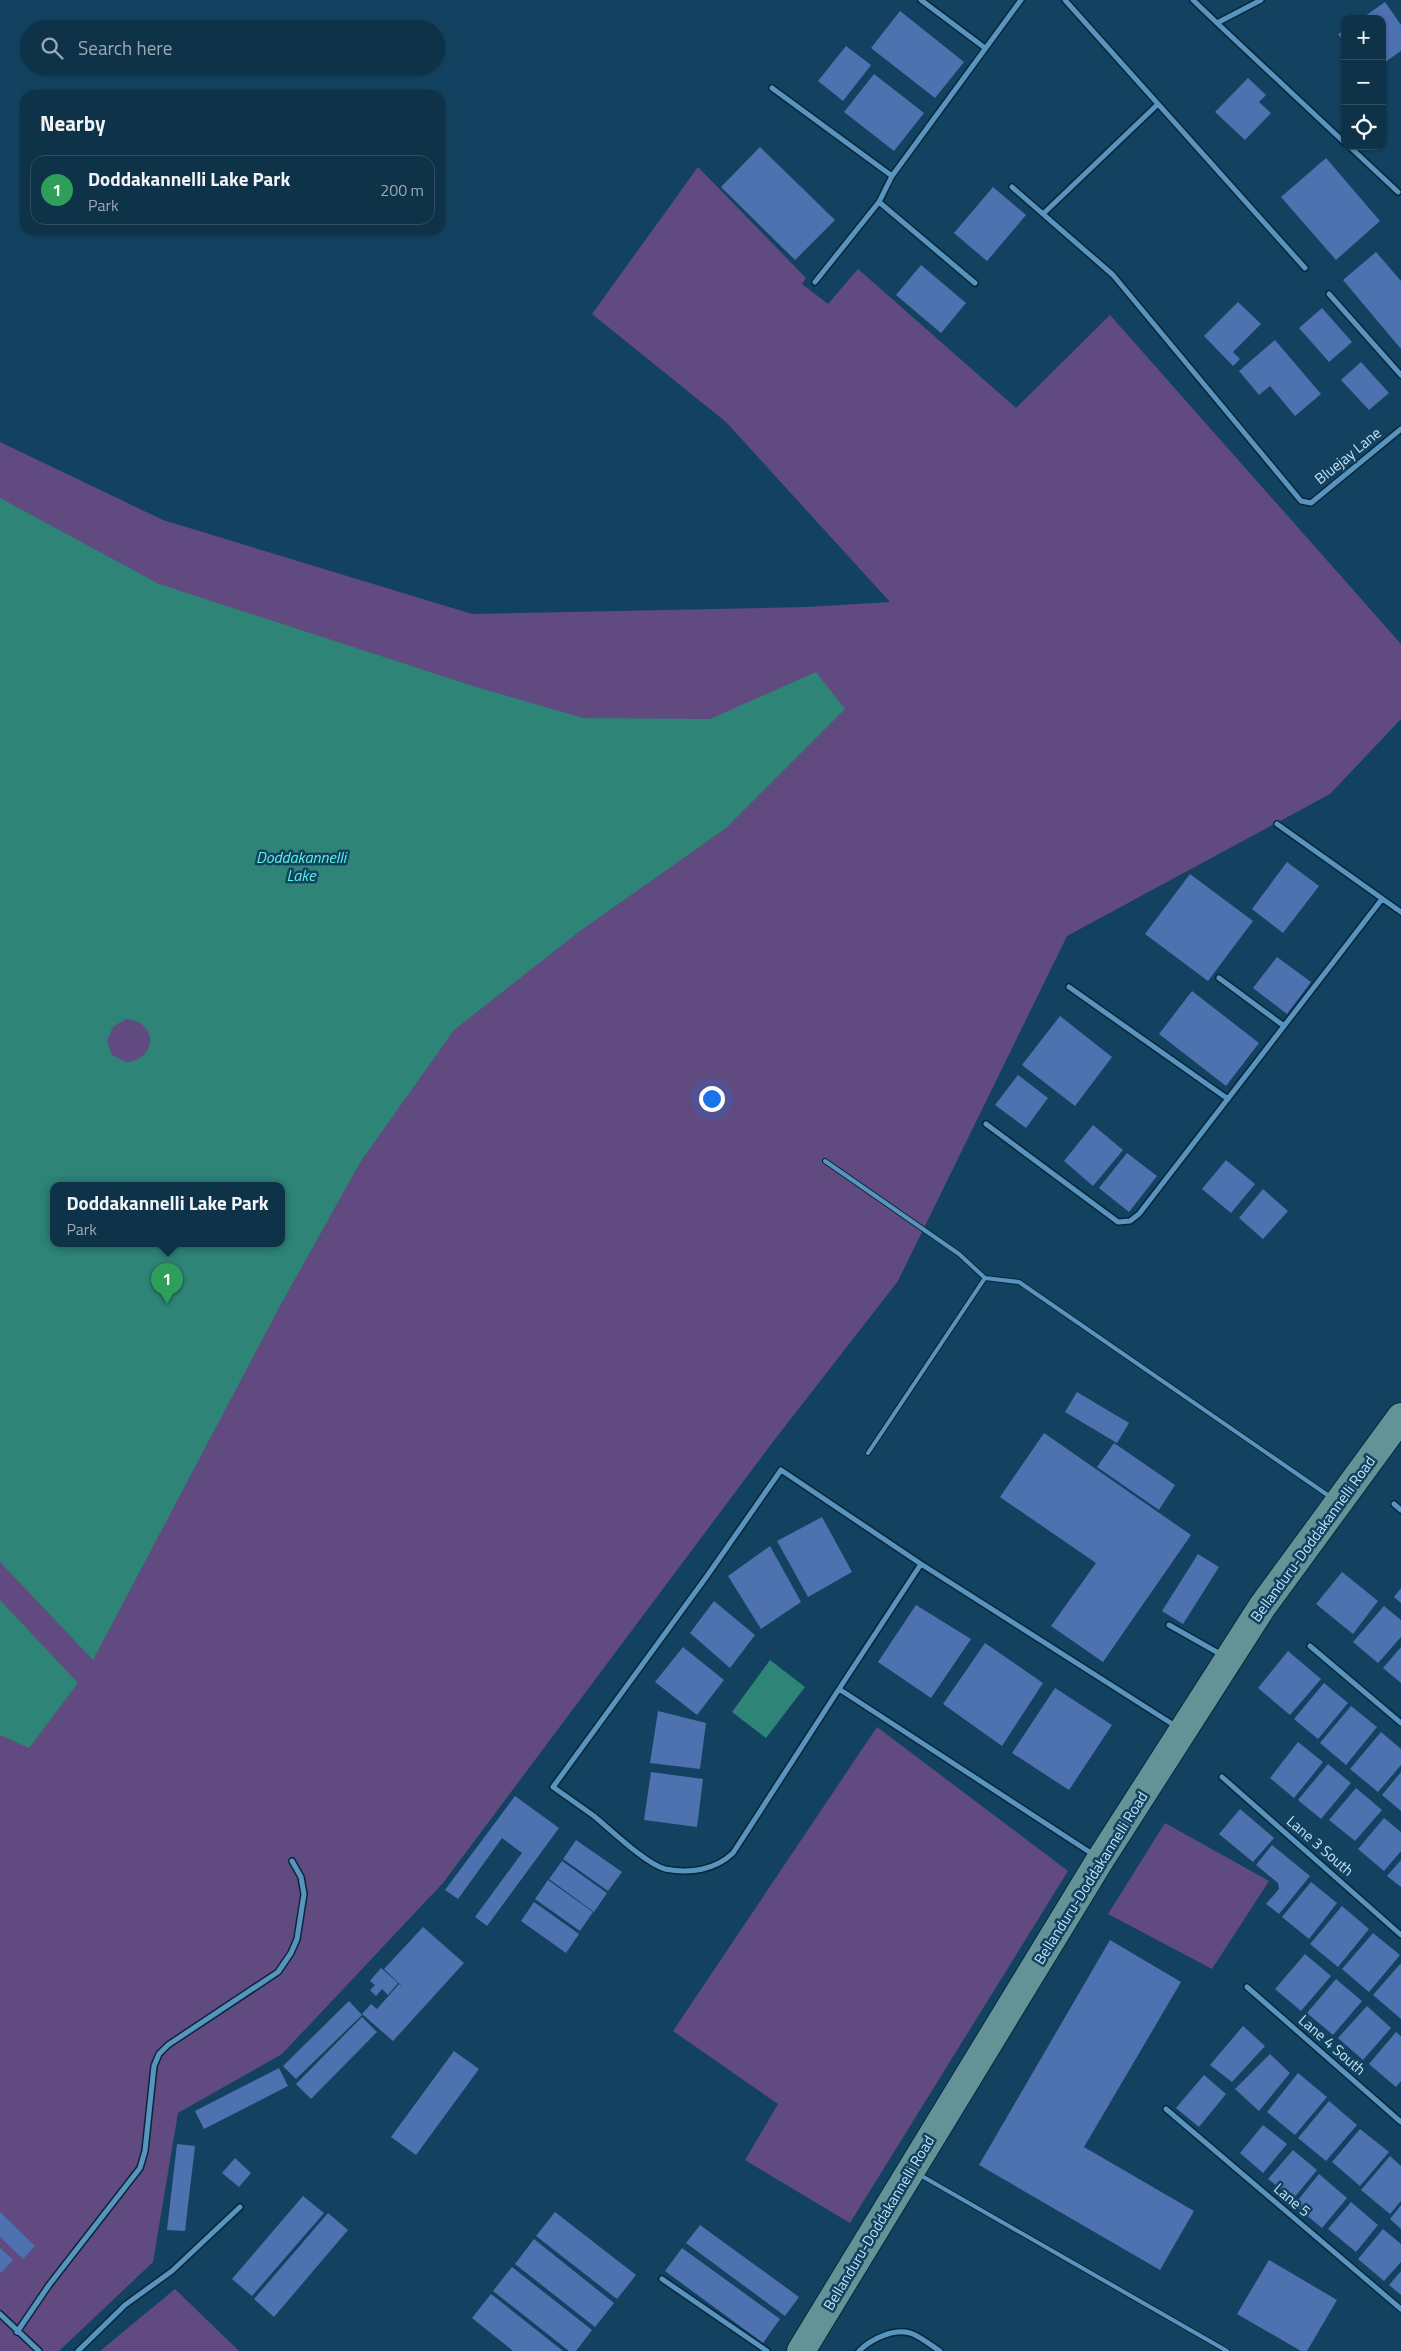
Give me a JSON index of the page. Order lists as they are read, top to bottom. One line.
{"streets":{"street":["Bluejay Lane","Bellanduru-Doddakannelli Road","Lane 3 South","Lane 4 South","Lane 5"]},"water":["Doddakannelli Lake"],"page":{"map_buttons":["+","−"],"search":"Search here","heading":"Nearby","list":[{"mark":"1","name":"Doddakannelli Lake Park","note":"Park","value":"200 m"}],"popup":["Doddakannelli Lake Park","Park"],"pins":"1"}}
